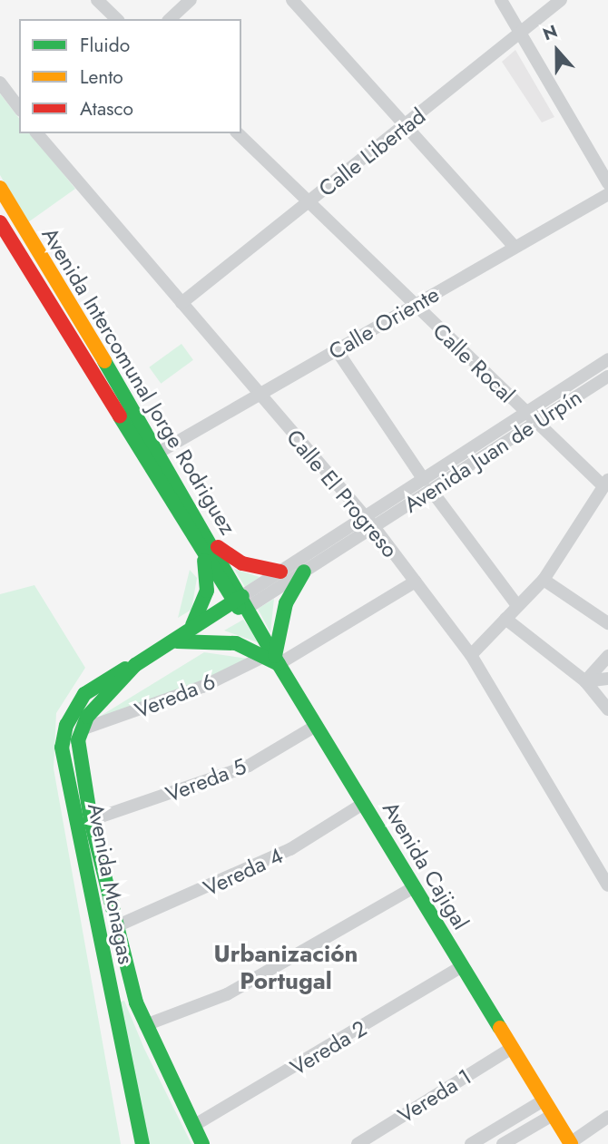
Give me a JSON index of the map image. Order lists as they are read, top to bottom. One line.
{"streets":{"main road":["Avenida Intercomunal Jorge Rodriguez","Avenida Cajigal","Avenida Monagas"],"street":["Calle Libertad","Calle Oriente","Calle Rocal","Avenida Juan de Urpín","Calle El Progreso","Vereda 6","Vereda 5","Vereda 4","Vereda 2","Vereda 1"]},"crossings":[["Calle Libertad","Calle Rocal"],["Calle Libertad","Calle El Progreso"],["Calle Oriente","Calle Rocal"],["Calle Oriente","Avenida Intercomunal Jorge Rodriguez"],["Calle Oriente","Calle El Progreso"],["Calle Rocal","Avenida Juan de Urpín"],["Avenida Intercomunal Jorge Rodriguez","Avenida Juan de Urpín"],["Avenida Intercomunal Jorge Rodriguez","Avenida Cajigal"],["Avenida Intercomunal Jorge Rodriguez","Avenida Monagas"],["Avenida Juan de Urpín","Calle El Progreso"],["Avenida Juan de Urpín","Avenida Cajigal"],["Avenida Juan de Urpín","Avenida Monagas"],["Calle El Progreso","Vereda 6"],["Vereda 6","Avenida Cajigal"],["Vereda 6","Avenida Monagas"],["Vereda 5","Avenida Cajigal"],["Vereda 5","Avenida Monagas"],["Avenida Cajigal","Vereda 4"],["Avenida Cajigal","Avenida Monagas"],["Avenida Cajigal","Vereda 2"],["Avenida Cajigal","Vereda 1"],["Vereda 4","Avenida Monagas"],["Avenida Monagas","Vereda 2"]],"districts":["Urbanización Portugal"],"legend":["Fluido","Lento","Atasco"],"north":"top"}
